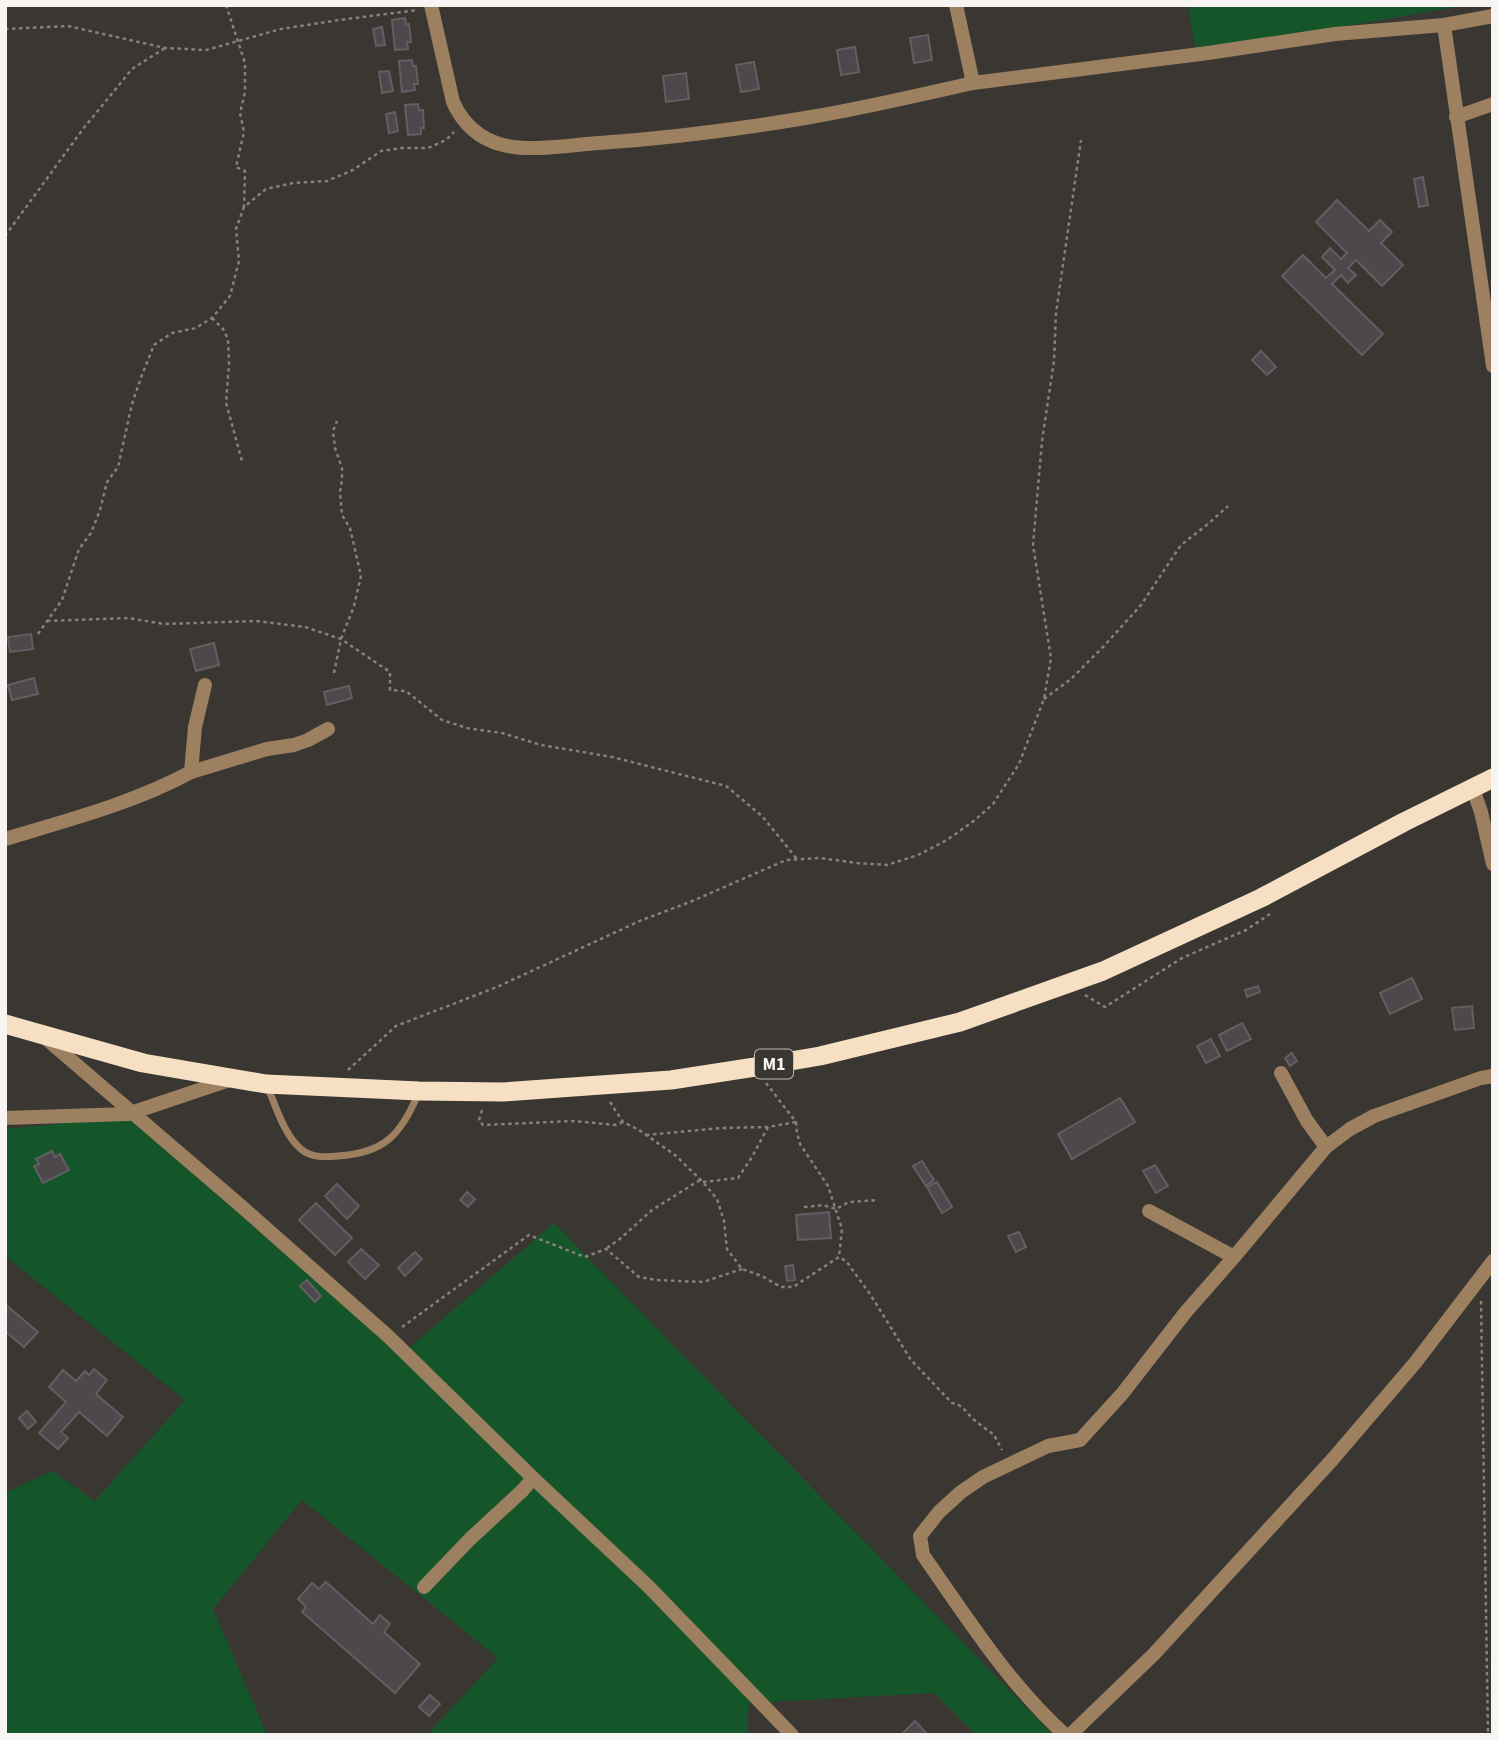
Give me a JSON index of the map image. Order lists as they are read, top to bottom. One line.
{"streets":{"highway":["M1"]}}
